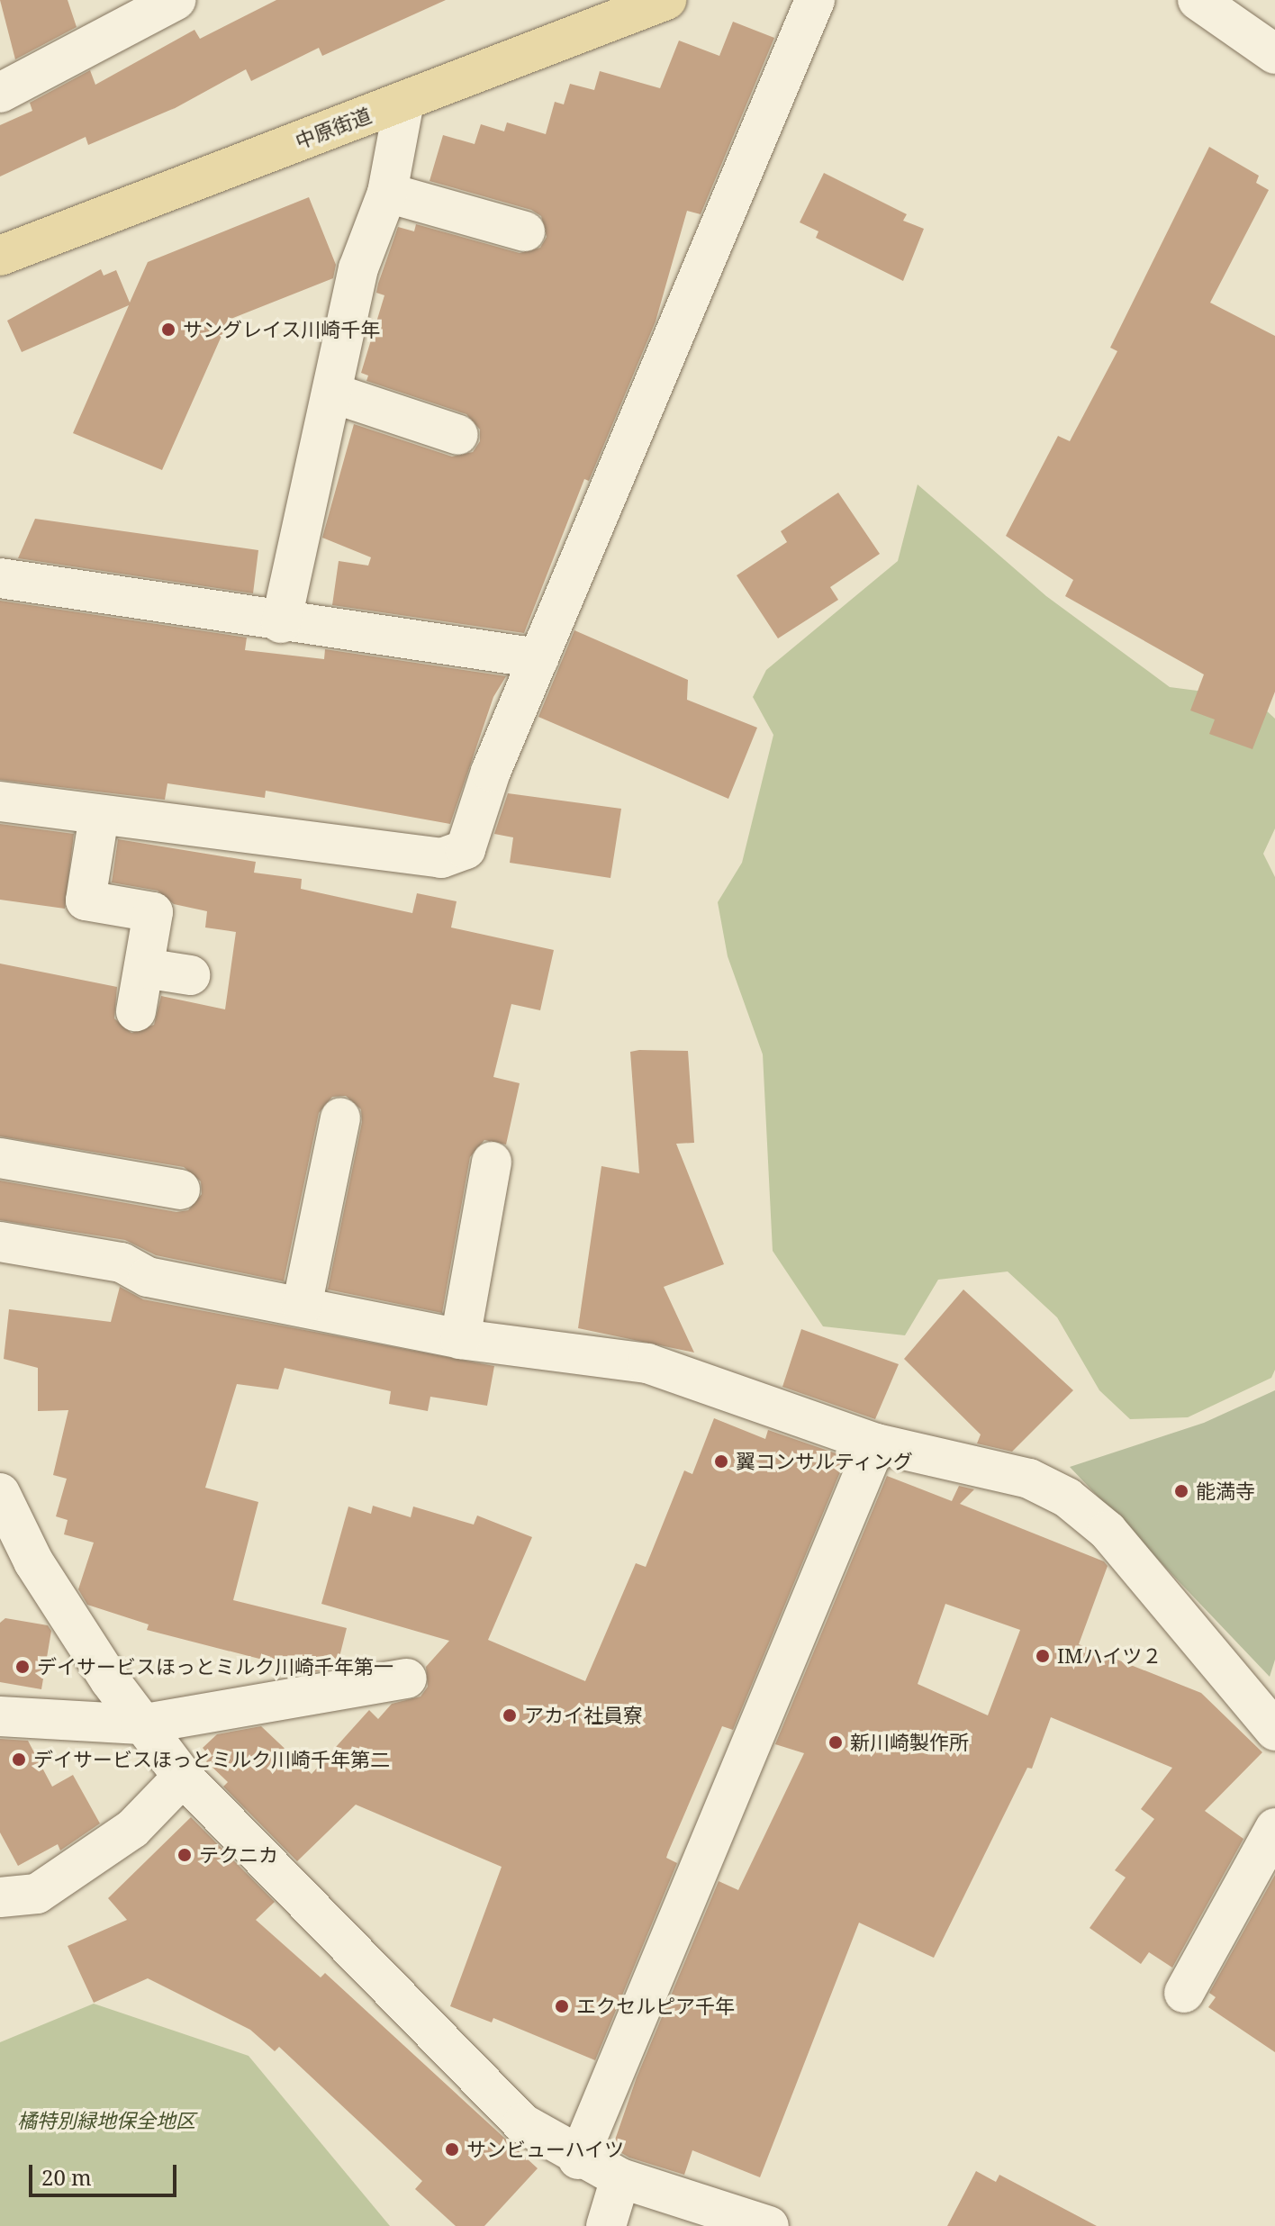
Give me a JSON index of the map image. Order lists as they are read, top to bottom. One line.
{"streets":{"main road":["中原街道"]},"parks":["橘特別緑地保全地区"],"places":["サングレイス川崎千年","翼コンサルティング","能満寺","IMハイツ２","デイサービスほっとミルク川崎千年第一","アカイ社員寮","新川崎製作所","デイサービスほっとミルク川崎千年第二","テクニカ","エクセルピア千年","サンビューハイツ"],"scale_bar":"20 m"}
